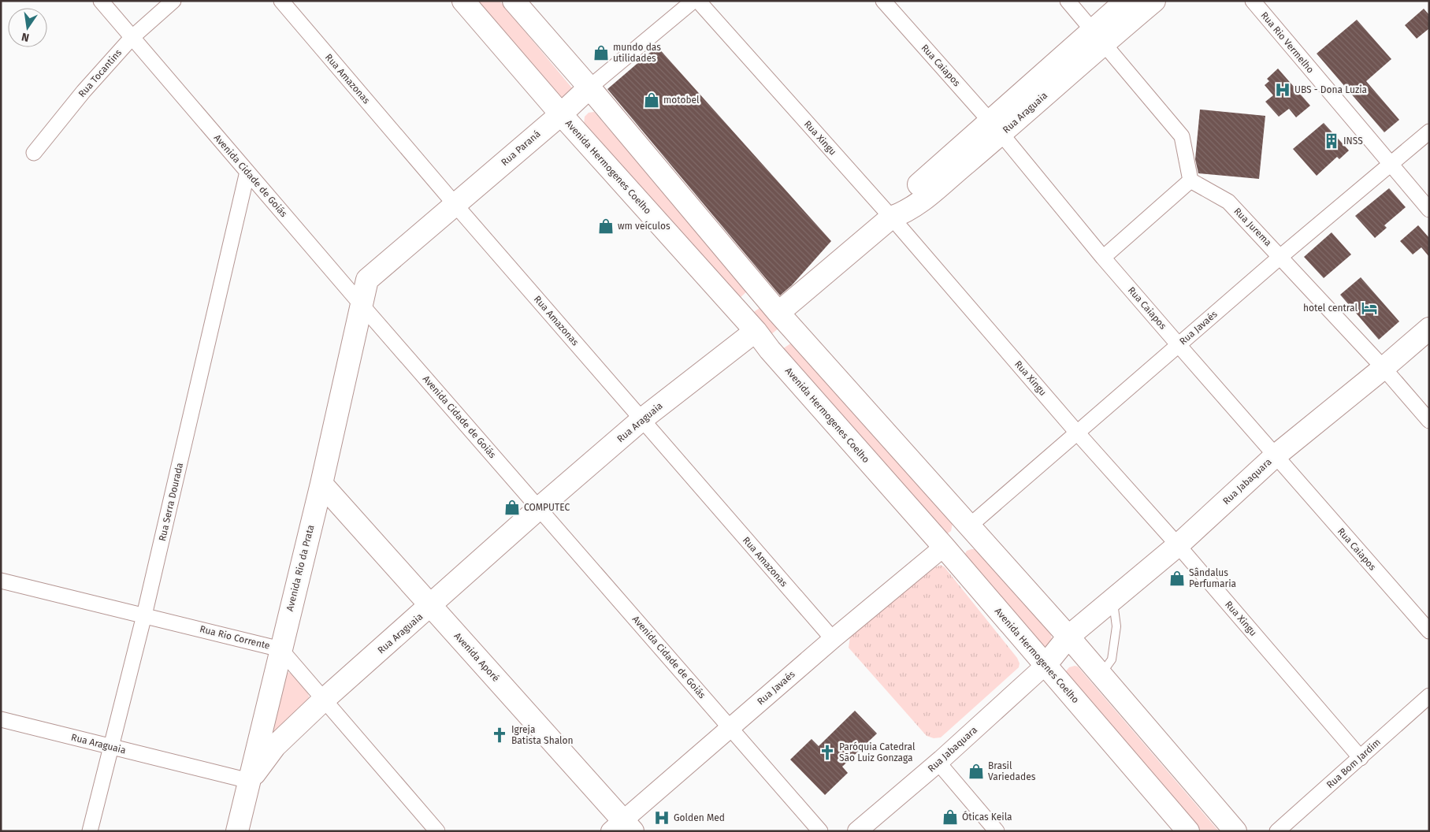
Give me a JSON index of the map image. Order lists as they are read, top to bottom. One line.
{"streets":{"main road":["Rua Araguaia","Rua Paraná","Avenida Hermogenes Coelho","Rua Jabaquara","Avenida Rio da Prata","Avenida Aporé"],"street":["Rua Rio Vermelho","Rua Caiapos","Rua Tocantins","Rua Amazonas","Rua Xingu","Avenida Cidade de Goiás","Rua Jurema","Rua Javaés","Rua Serra Dourada","Rua Rio Corrente","Rua Bom Jardim"]},"crossings":[["Rua Rio Vermelho","Rua Javaés"],["Rua Caiapos","Rua Araguaia"],["Rua Caiapos","Rua Javaés"],["Rua Caiapos","Rua Jabaquara"],["Rua Tocantins","Avenida Cidade de Goiás"],["Rua Amazonas","Rua Araguaia"],["Rua Amazonas","Rua Paraná"],["Rua Amazonas","Rua Javaés"],["Rua Araguaia","Rua Xingu"],["Rua Araguaia","Avenida Hermogenes Coelho"],["Rua Araguaia","Avenida Cidade de Goiás"],["Rua Araguaia","Rua Serra Dourada"],["Rua Araguaia","Avenida Rio da Prata"],["Rua Araguaia","Rua Rio Corrente"],["Rua Araguaia","Avenida Aporé"],["Rua Xingu","Rua Javaés"],["Rua Xingu","Rua Jabaquara"],["Rua Xingu","Rua Bom Jardim"],["Rua Paraná","Avenida Hermogenes Coelho"],["Rua Paraná","Avenida Cidade de Goiás"],["Rua Paraná","Avenida Rio da Prata"],["Avenida Hermogenes Coelho","Rua Javaés"],["Avenida Hermogenes Coelho","Rua Jabaquara"],["Avenida Cidade de Goiás","Rua Javaés"],["Avenida Cidade de Goiás","Rua Serra Dourada"],["Avenida Cidade de Goiás","Avenida Rio da Prata"],["Rua Jurema","Rua Javaés"],["Rua Jurema","Rua Jabaquara"],["Rua Javaés","Avenida Aporé"],["Rua Serra Dourada","Rua Rio Corrente"],["Avenida Rio da Prata","Rua Rio Corrente"],["Avenida Rio da Prata","Avenida Aporé"]],"places":{"shop":["mundo das utilidades","motobel","wm veículos","COMPUTEC","Sândalus Perfumaria","Brasil Variedades","Óticas Keila"],"hospital":["UBS - Dona Luzia","Golden Med"],"building":["INSS"],"hotel":["hotel central"],"church":["Igreja Batista Shalon","Paróquia Catedral São Luiz Gonzaga"]},"north":"bottom"}
